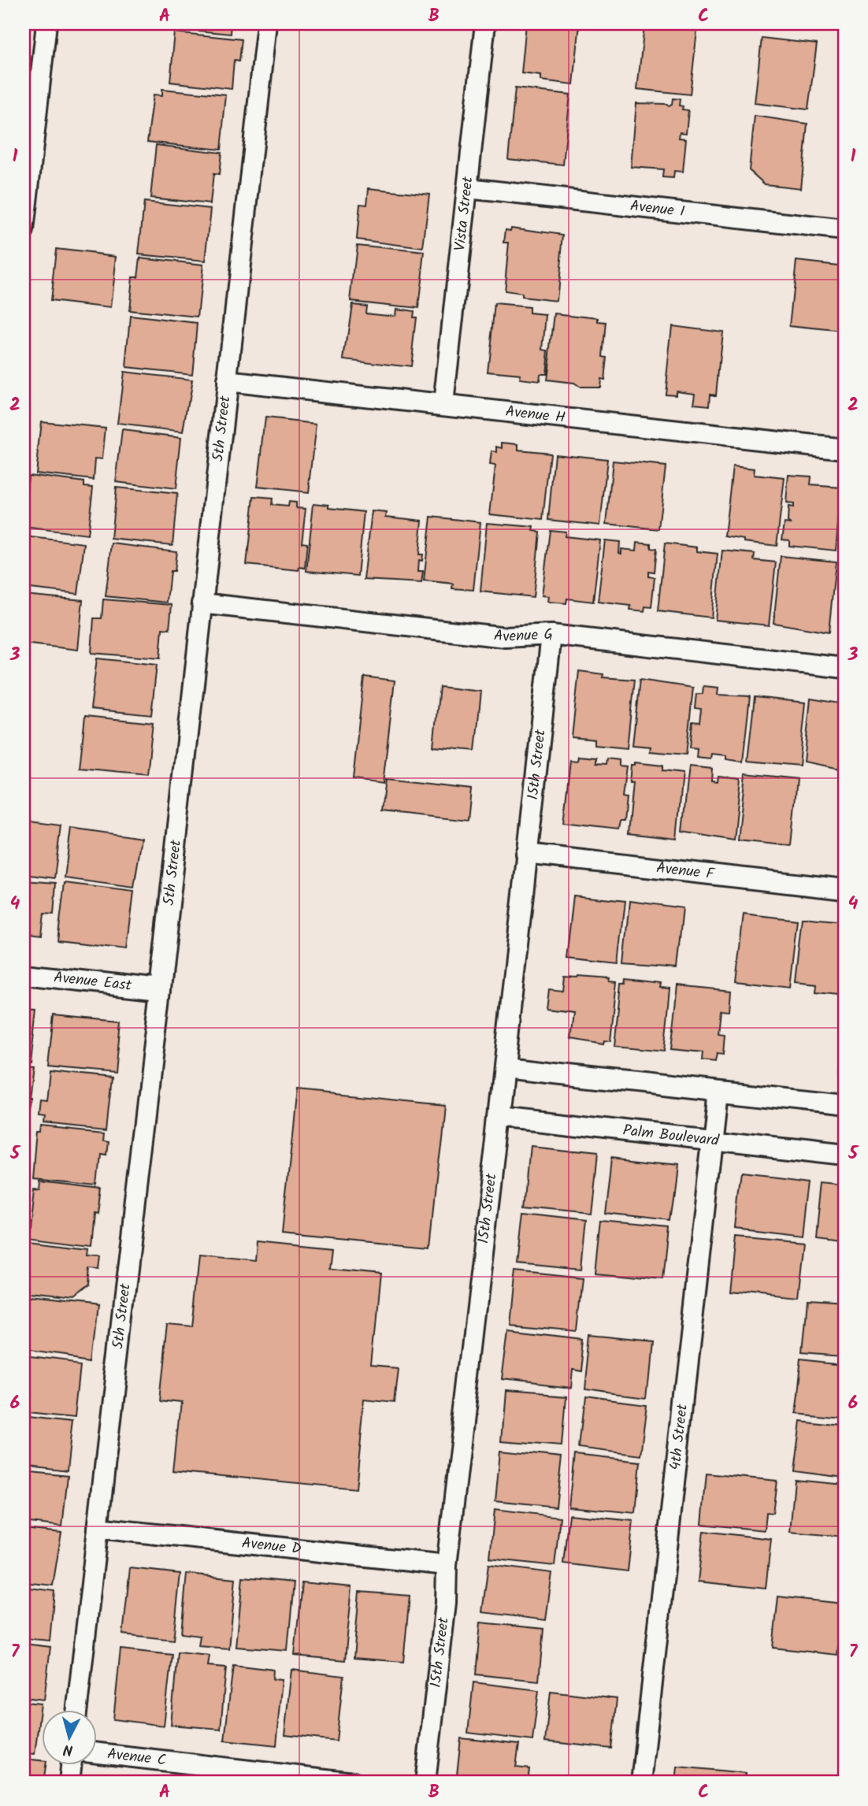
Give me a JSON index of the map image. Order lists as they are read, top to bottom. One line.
{"streets":{"lane":["Avenue I","Vista Street","Avenue H","5th Street","Avenue G","15th Street","Avenue F","Avenue East","Palm Boulevard","4th Street","Avenue D","Avenue C"]},"crossings":[["Avenue I","Vista Street"],["Vista Street","Avenue H"],["Avenue H","5th Street"],["5th Street","Avenue G"],["5th Street","Avenue East"],["5th Street","Avenue D"],["Avenue G","15th Street"],["15th Street","Avenue F"],["15th Street","Palm Boulevard"],["15th Street","Avenue D"],["Palm Boulevard","4th Street"]],"north":"bottom","grid":{"columns":["A","B","C"],"rows":["1","2","3","4","5","6","7"]}}
